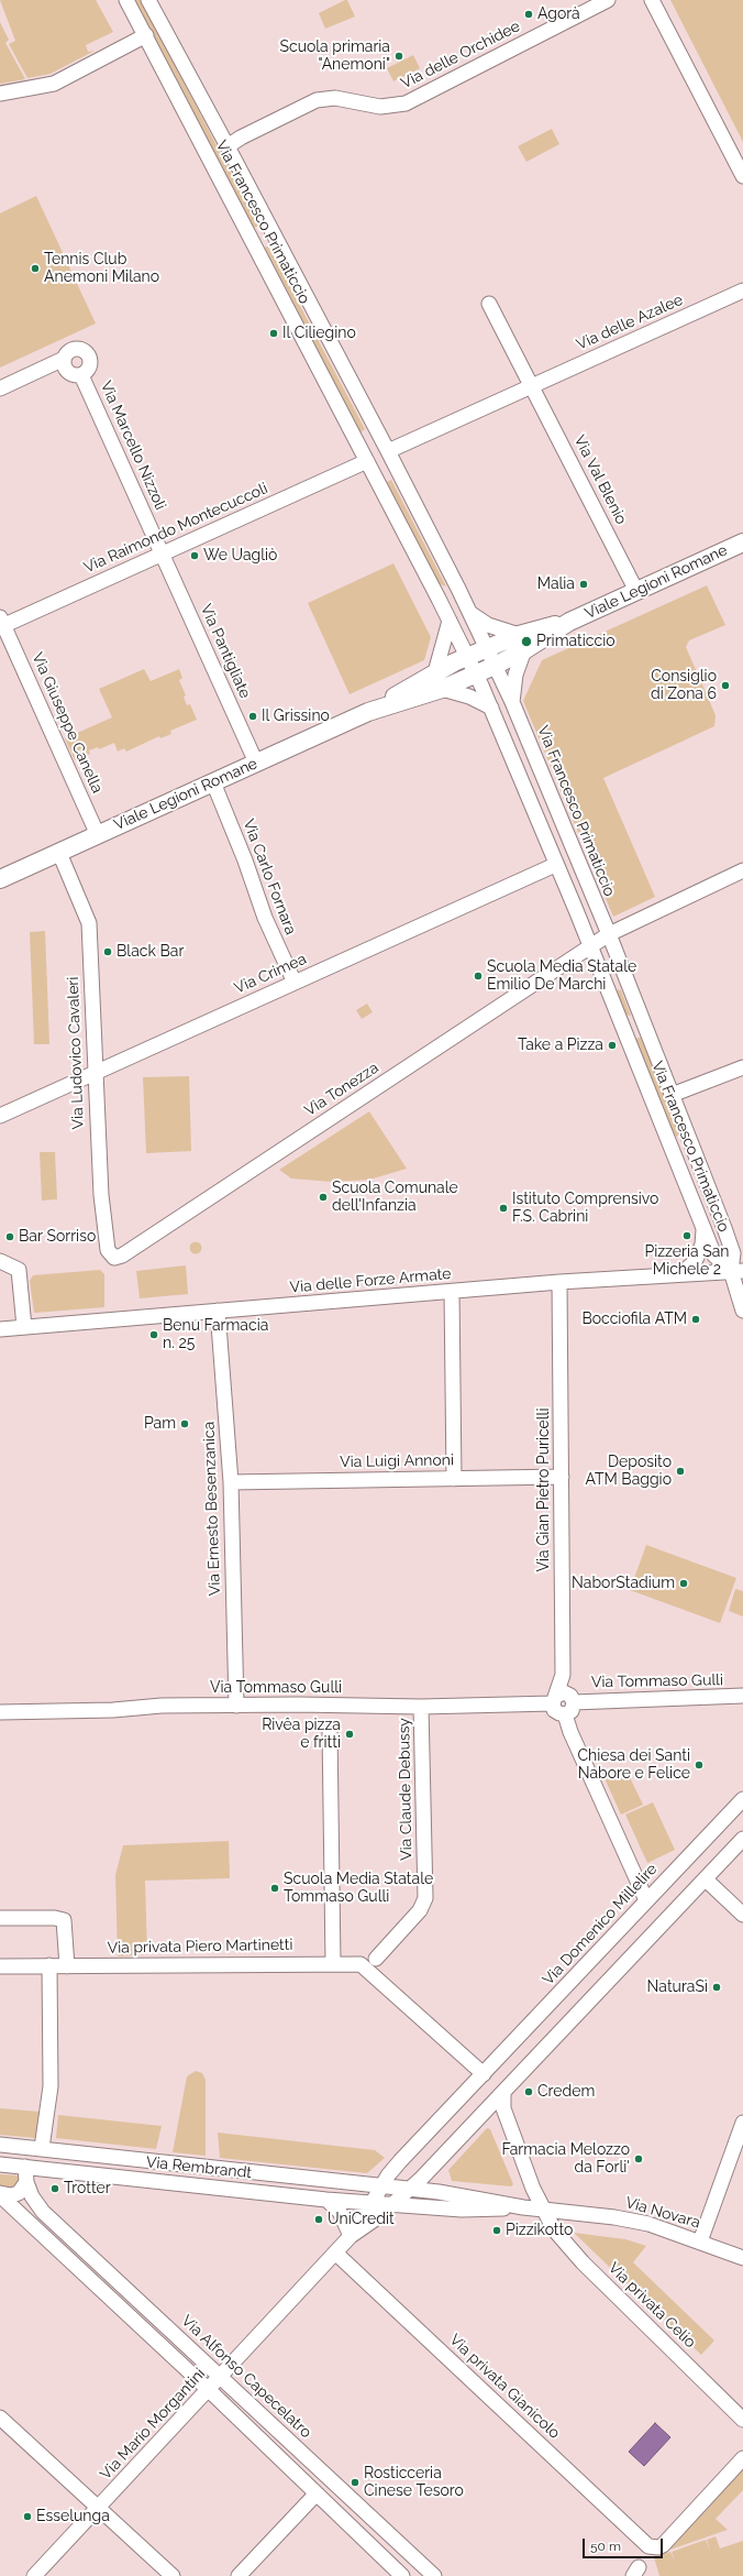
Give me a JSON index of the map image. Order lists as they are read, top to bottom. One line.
{"streets":{"main road":["Viale Legioni Romane"],"street":["Via delle Orchidee","Via Francesco Primaticcio","Via delle Azalee","Via Marcello Nizzoli","Via Val Blenio","Via Raimondo Montecuccoli","Via Pantigliate","Via Giuseppe Canella","Via Carlo Fornara","Via Crimea","Via Ludovico Cavaleri","Via Tonezza","Via delle Forze Armate","Via Luigi Annoni","Via Gian Pietro Puricelli","Via Ernesto Besenzanica","Via Tommaso Gulli","Via Claude Debussy","Via Domenico Millelire","Via privata Piero Martinetti","Via Rembrandt","Via Novara","Via privata Celio","Via Alfonso Capecelatro","Via privata Gianicolo","Via Mario Morgantini"]},"crossings":[["Via delle Orchidee","Via Francesco Primaticcio"],["Via Francesco Primaticcio","Via delle Azalee"],["Via Francesco Primaticcio","Via Raimondo Montecuccoli"],["Via Francesco Primaticcio","Viale Legioni Romane"],["Via Francesco Primaticcio","Via Crimea"],["Via Francesco Primaticcio","Via Tonezza"],["Via Francesco Primaticcio","Via delle Forze Armate"],["Via delle Azalee","Via Val Blenio"],["Via Marcello Nizzoli","Via Raimondo Montecuccoli"],["Via Marcello Nizzoli","Via Pantigliate"],["Via Val Blenio","Viale Legioni Romane"],["Via Raimondo Montecuccoli","Via Pantigliate"],["Via Raimondo Montecuccoli","Via Giuseppe Canella"],["Viale Legioni Romane","Via Pantigliate"],["Viale Legioni Romane","Via Giuseppe Canella"],["Viale Legioni Romane","Via Carlo Fornara"],["Viale Legioni Romane","Via Ludovico Cavaleri"],["Via Carlo Fornara","Via Crimea"],["Via Crimea","Via Ludovico Cavaleri"],["Via Ludovico Cavaleri","Via Tonezza"],["Via delle Forze Armate","Via Gian Pietro Puricelli"],["Via delle Forze Armate","Via Ernesto Besenzanica"],["Via Luigi Annoni","Via Gian Pietro Puricelli"],["Via Luigi Annoni","Via Ernesto Besenzanica"],["Via Gian Pietro Puricelli","Via Tommaso Gulli"],["Via Ernesto Besenzanica","Via Tommaso Gulli"],["Via Tommaso Gulli","Via Claude Debussy"],["Via Domenico Millelire","Via privata Piero Martinetti"],["Via Domenico Millelire","Via Rembrandt"],["Via Domenico Millelire","Via Mario Morgantini"],["Via Rembrandt","Via Alfonso Capecelatro"],["Via Rembrandt","Via Mario Morgantini"],["Via Novara","Via privata Celio"],["Via Alfonso Capecelatro","Via Mario Morgantini"],["Via privata Gianicolo","Via Mario Morgantini"]],"places":["Agorà","Scuola primaria \"Anemoni\"","Tennis Club Anemoni Milano","Il Ciliegino","We Uagliò","Malia","Primaticcio","Consiglio di Zona 6","Il Grissino","Black Bar","Scuola Media Statale Emilio De Marchi","Take a Pizza","Scuola Comunale dell'Infanzia","Istituto Comprensivo F.S. Cabrini","Pizzeria San Michele 2","Bar Sorriso","Bocciofila ATM","Benu Farmacia n. 25","Pam","Deposito ATM Baggio","NaborStadium","Rivêa pizza e fritti","Chiesa dei Santi Nabore e Felice","Scuola Media Statale Tommaso Gulli","NaturaSì","Credem","Farmacia Melozzo da Forli'","Trotter","UniCredit","Pizzikotto","Rosticceria Cinese Tesoro","Esselunga"],"scale_bar":"50 m"}
